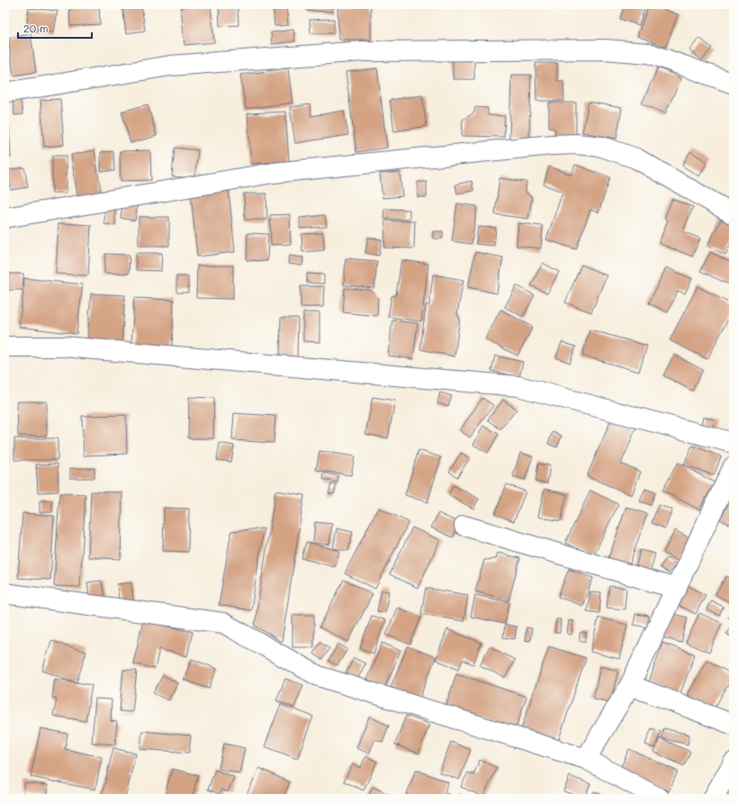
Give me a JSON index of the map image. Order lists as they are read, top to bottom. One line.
{"scale_bar":"20 m"}
